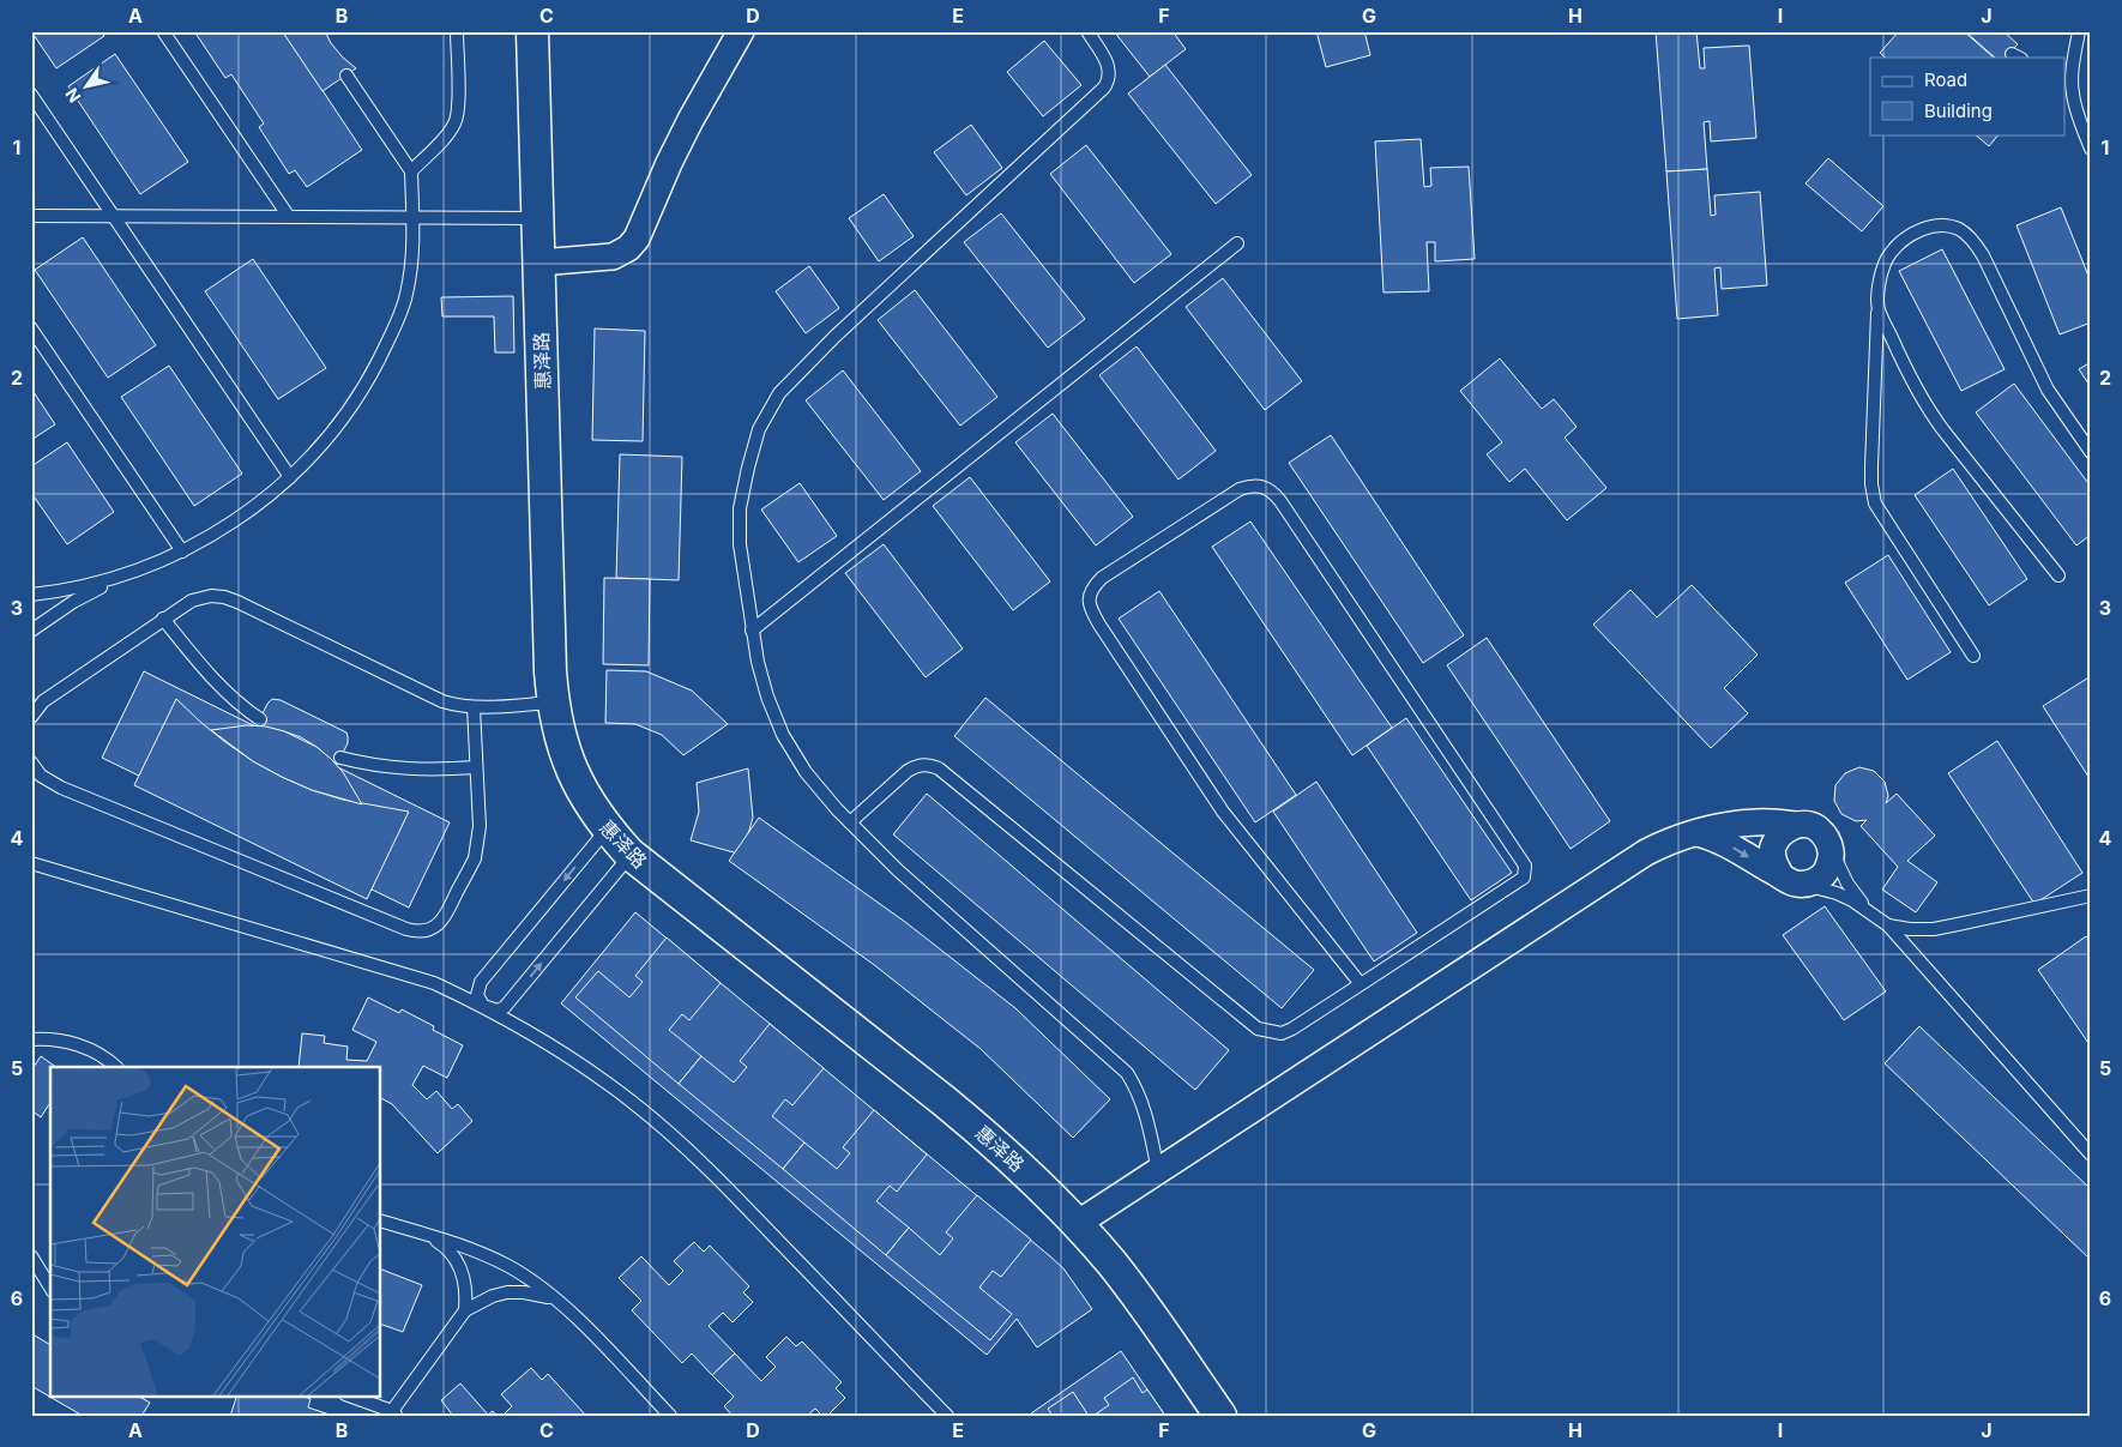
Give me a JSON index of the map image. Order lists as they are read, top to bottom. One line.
{"streets":{"street":["惠泽路"]},"legend":["Road","Building"],"north":"bottom left","grid":{"columns":["A","B","C","D","E","F","G","H","I","J"],"rows":["1","2","3","4","5","6"]}}
